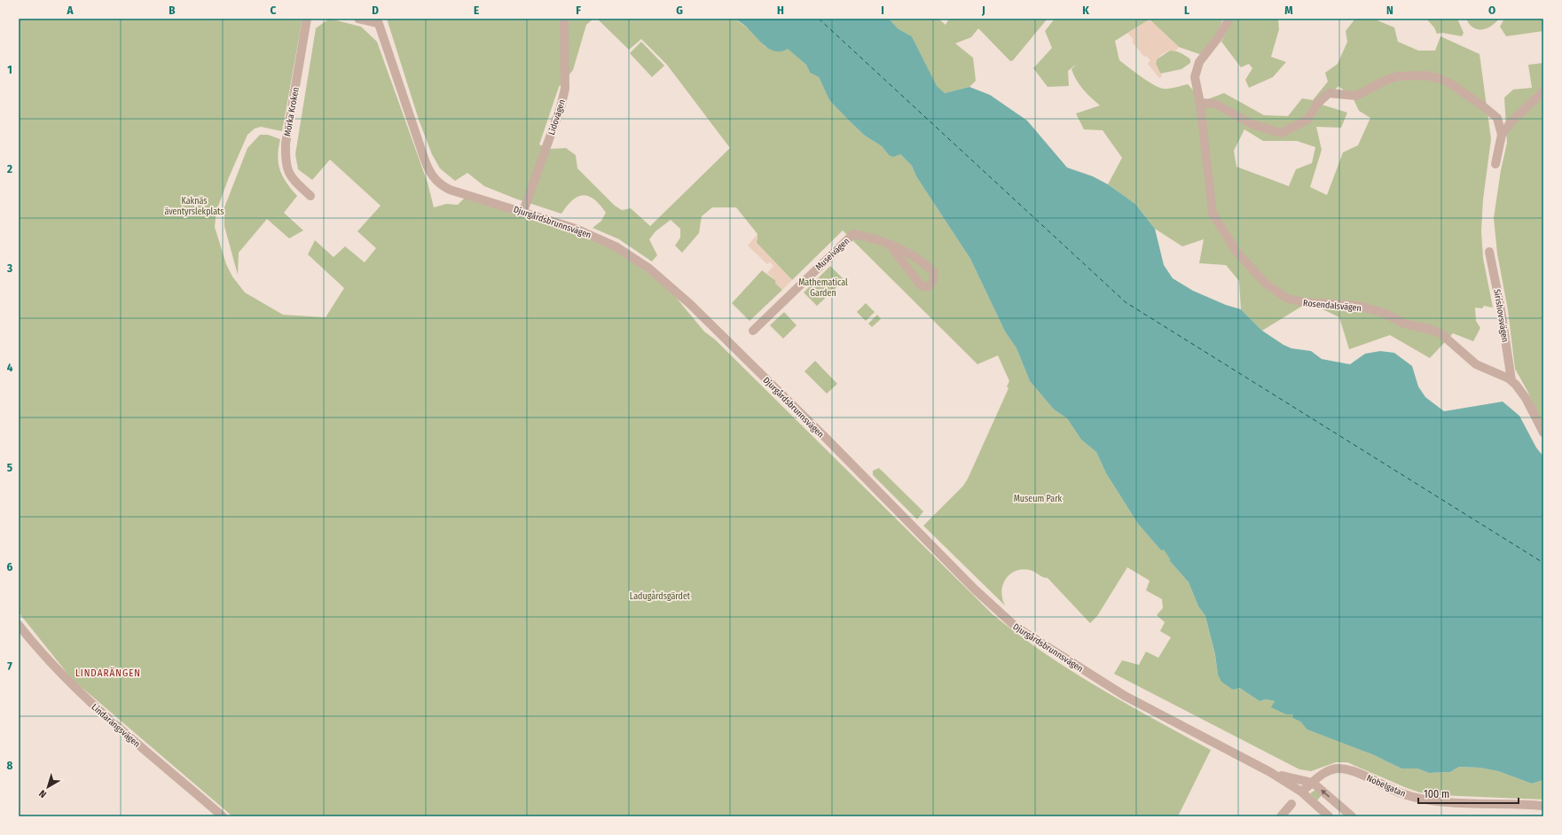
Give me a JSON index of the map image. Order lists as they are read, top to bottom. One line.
{"streets":{"street":["Mörka Kroken","Lidovägen","Djurgårdsbrunnsvägen","Museivägen","Rosendalsvägen","Sirishovsvägen","Lindarängsvägen","Nobelgatan"]},"crossings":[["Lidovägen","Djurgårdsbrunnsvägen"],["Rosendalsvägen","Sirishovsvägen"]],"districts":["LINDARÄNGEN"],"parks":["Kaknäs äventyrslekplats","Mathematical Garden","Museum Park","Ladugårdsgärdet"],"scale_bar":"100 m","north":"bottom left","grid":{"columns":["A","B","C","D","E","F","G","H","I","J","K","L","M","N","O"],"rows":["1","2","3","4","5","6","7","8"]}}
